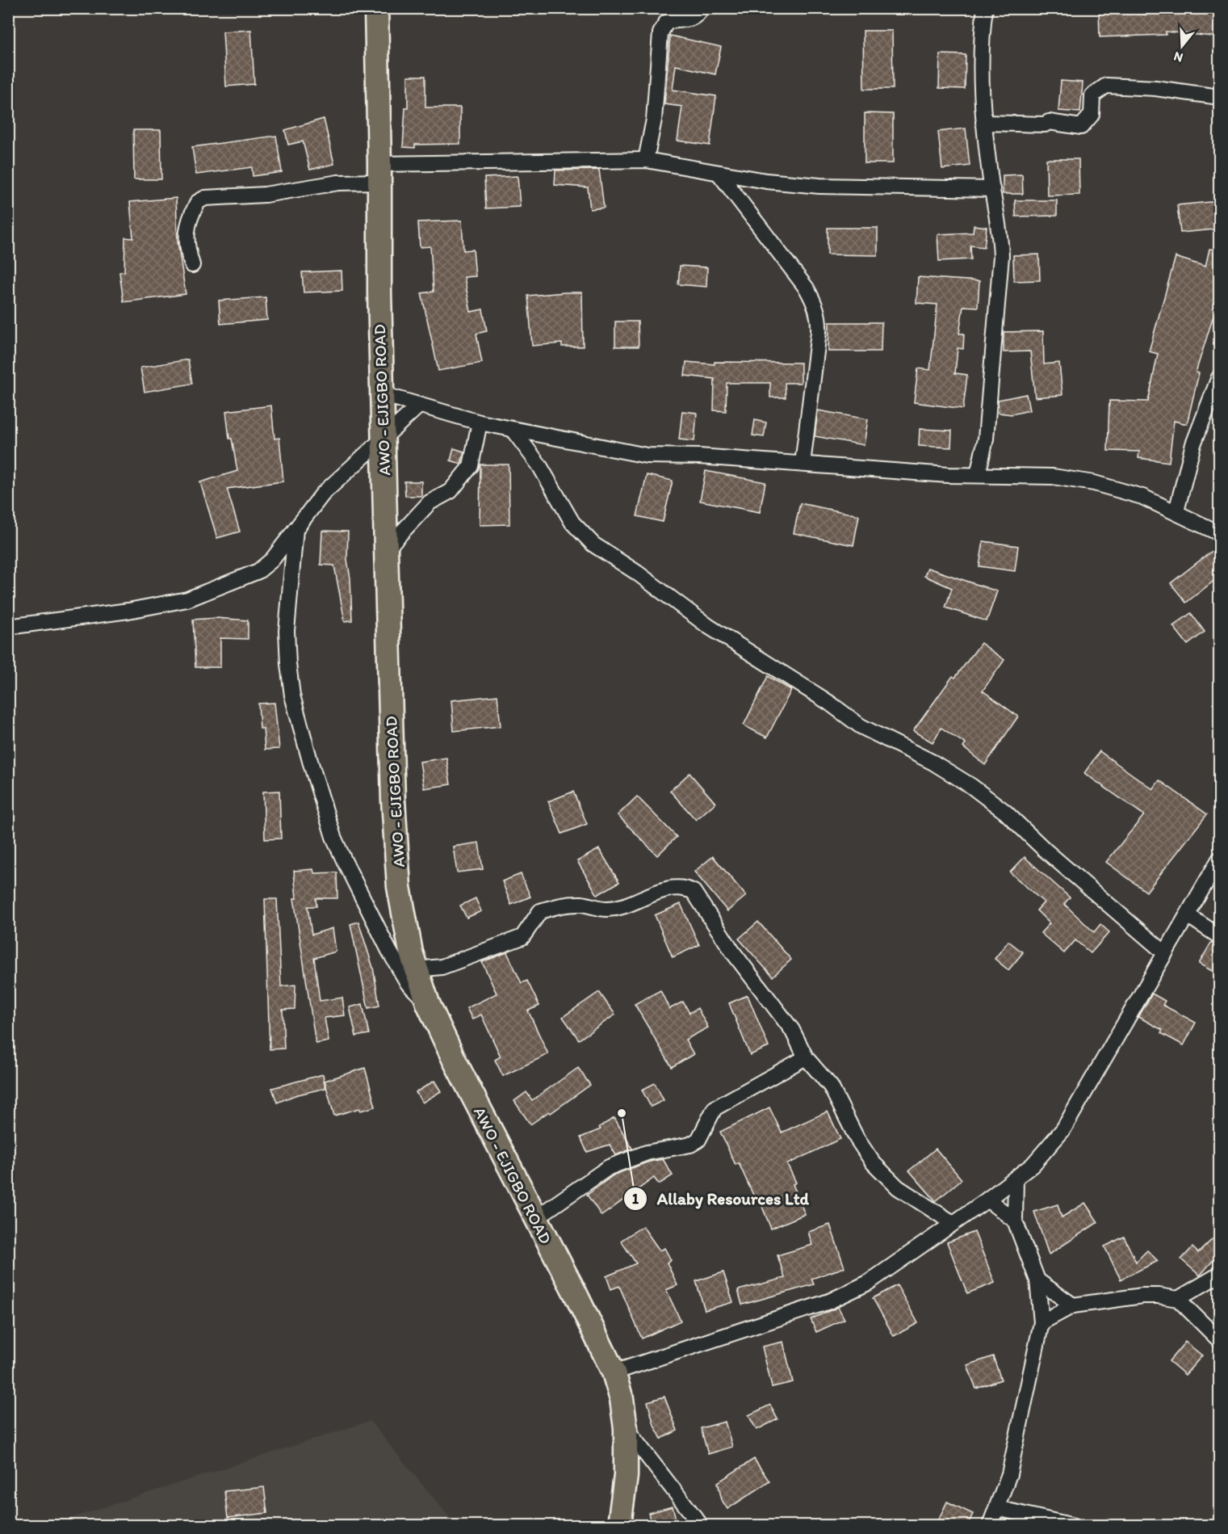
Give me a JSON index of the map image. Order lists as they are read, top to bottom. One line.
{"streets":{"main road":["AWO - EJIGBO ROAD"]},"places":["Allaby Resources Ltd"],"north":"bottom"}
